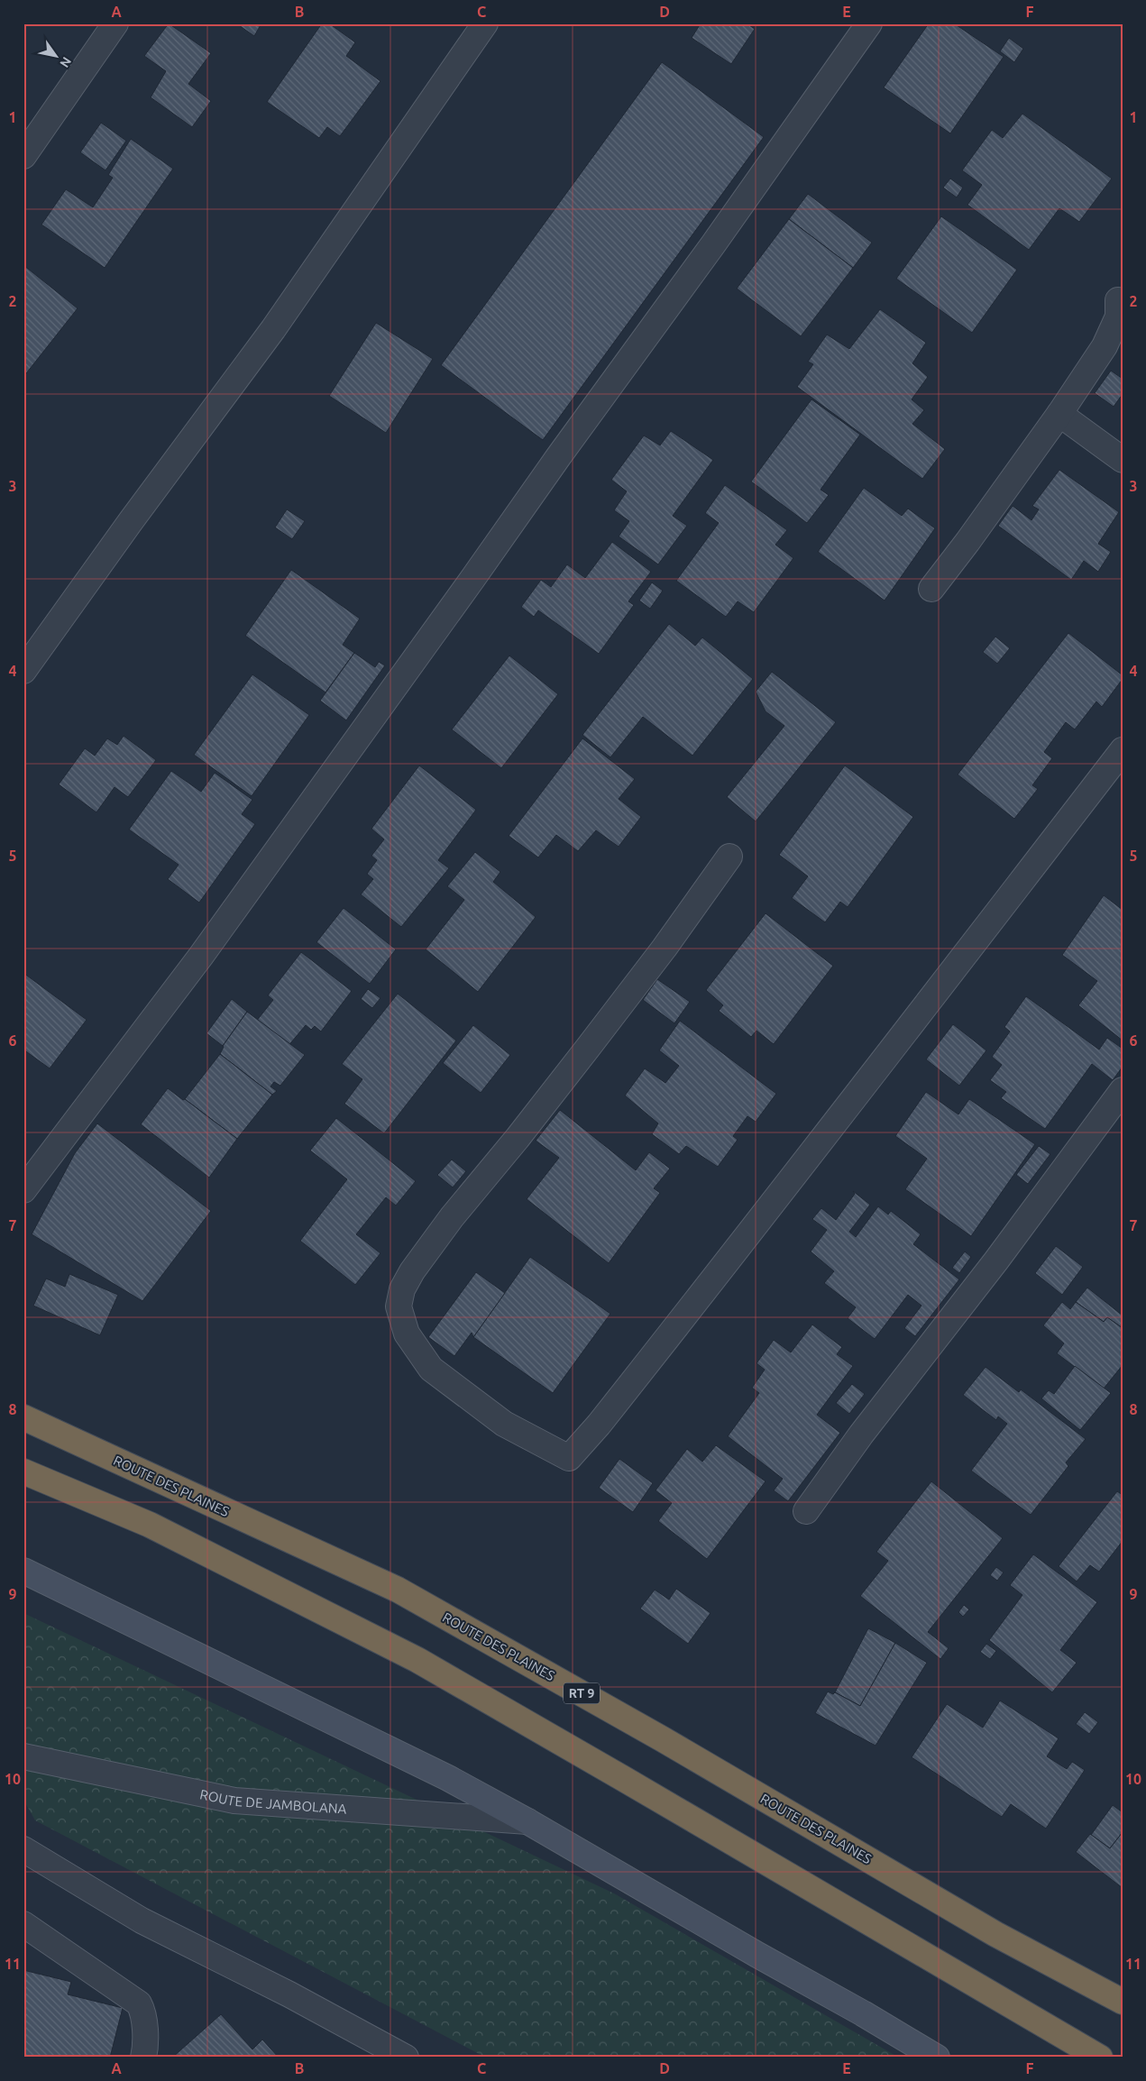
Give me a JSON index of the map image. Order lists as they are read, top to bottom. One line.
{"streets":{"highway":["ROUTE DES PLAINES","RT 9"],"street":["ROUTE DE JAMBOLANA"]},"north":"bottom right","grid":{"columns":["A","B","C","D","E","F"],"rows":["1","2","3","4","5","6","7","8","9","10","11"]}}
